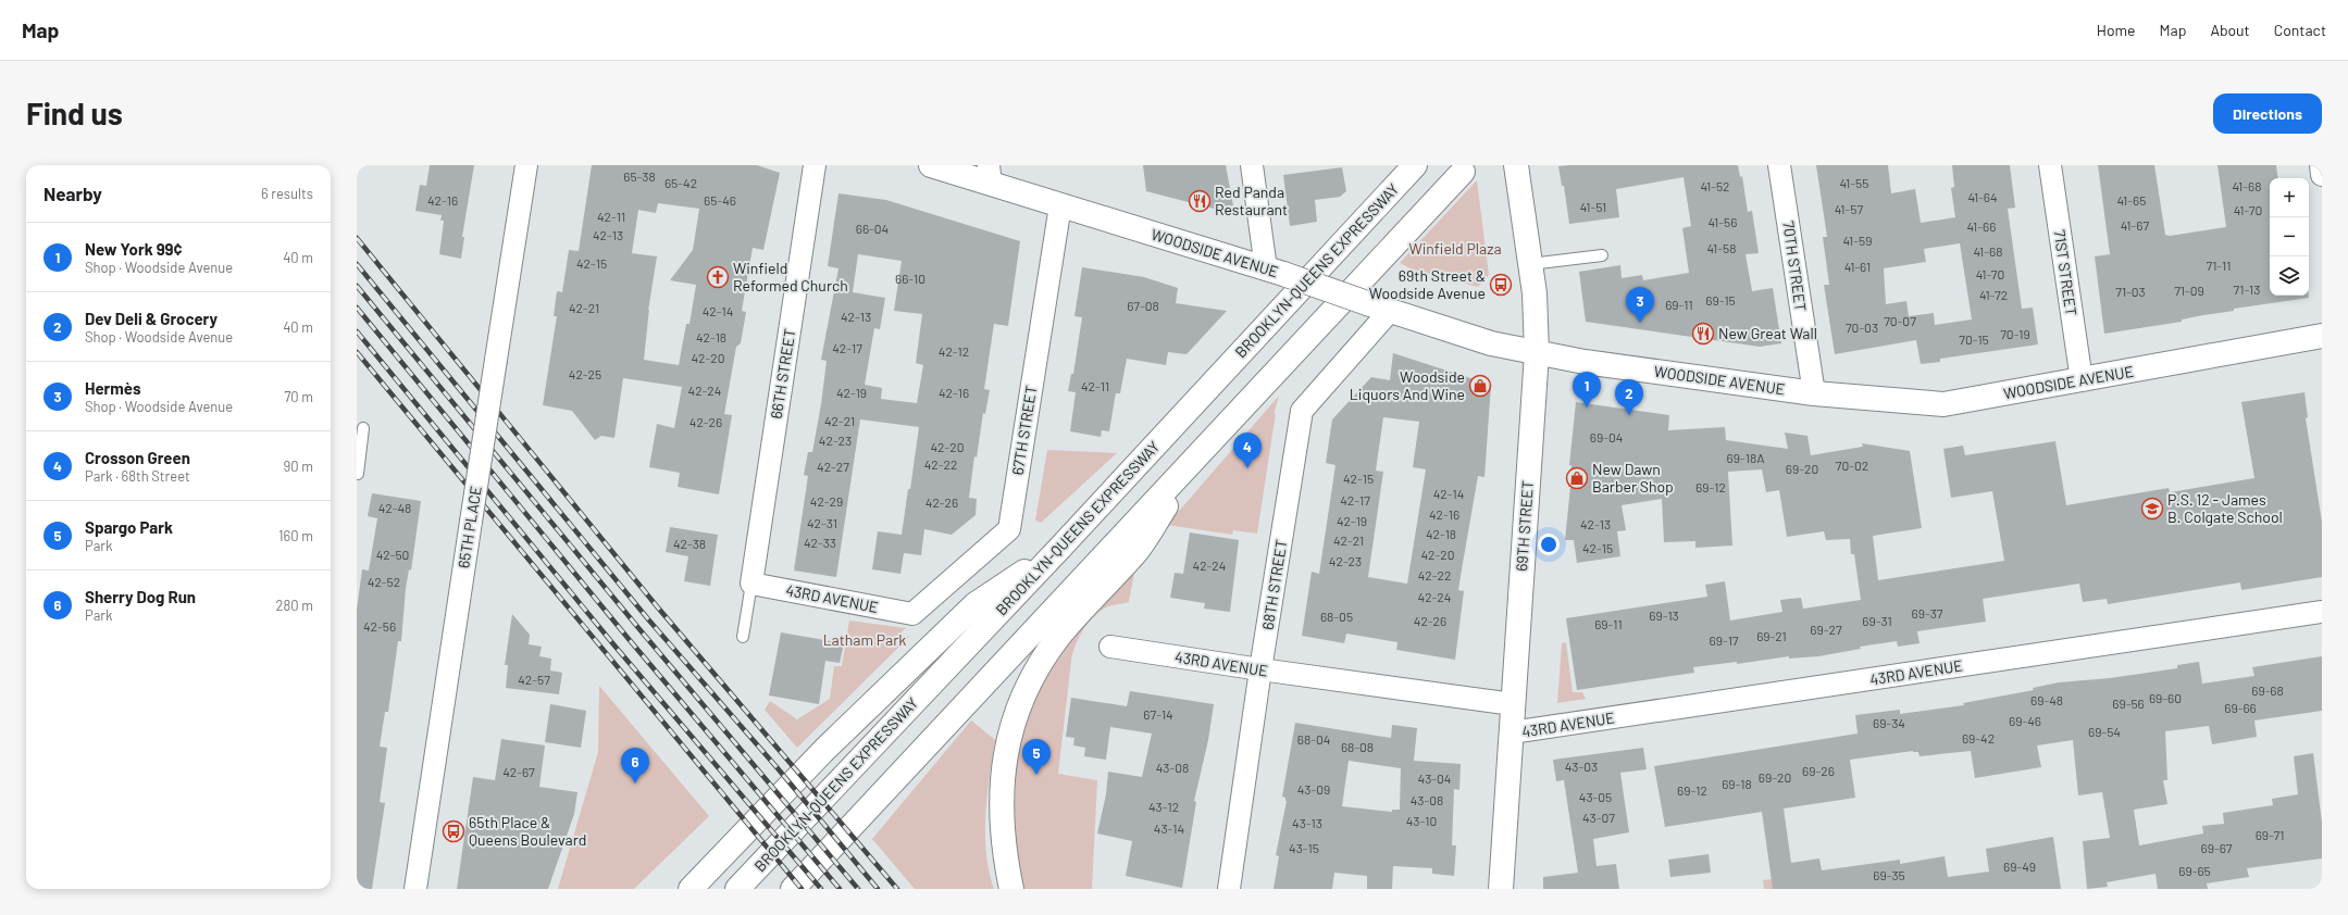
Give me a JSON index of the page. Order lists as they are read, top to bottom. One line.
{"streets":{"main road":["WOODSIDE AVENUE","BROOKLYN-QUEENS EXPRESSWAY","69TH STREET"],"street":["70TH STREET","71ST STREET","66TH STREET","67TH STREET","65TH PLACE","68TH STREET","43RD AVENUE"]},"crossings":[["WOODSIDE AVENUE","70TH STREET"],["WOODSIDE AVENUE","71ST STREET"],["WOODSIDE AVENUE","67TH STREET"],["WOODSIDE AVENUE","69TH STREET"],["WOODSIDE AVENUE","68TH STREET"],["66TH STREET","43RD AVENUE"],["67TH STREET","43RD AVENUE"],["69TH STREET","43RD AVENUE"],["68TH STREET","43RD AVENUE"]],"parks":["Winfield Plaza","Latham Park"],"places":{"restaurant":["Red Panda Restaurant","New Great Wall"],"church":["Winfield Reformed Church"],"bus stop":["69th Street & Woodside Avenue","65th Place & Queens Boulevard"],"shop":["Woodside Liquors And Wine","New Dawn Barber Shop"],"school or university":["P.S. 12 - James B. Colgate School"]},"house_numbers":["65-38","65-42","41-55","41-52","41-68","41-64","42-16","65-46","41-65","41-51","41-57","41-70","42-11","41-56","41-67","41-66","66-04","42-13","41-59","41-58","41-68","42-15","71-11","41-61","41-70","66-10","71-13","71-09","71-03","41-72","69-15","69-11","67-08","42-21","42-14","42-13","70-07","70-03","70-19","42-18","70-15","42-17","42-12","42-20","42-25","42-11","42-24","42-19","42-16","42-21","42-26","69-04","42-23","42-20","69-18A","42-22","70-02","42-27","69-20","42-15","69-12","42-14","42-17","42-29","42-26","42-48","42-16","42-19","42-31","42-13","42-18","42-21","42-33","42-38","42-15","42-50","42-20","42-23","42-24","42-22","42-52","42-24","69-37","69-13","68-05","42-26","69-31","69-11","42-56","69-27","69-21","69-17","42-57","69-68","69-60","69-48","69-56","69-66","67-14","69-46","69-34","69-54","69-42","68-04","68-08","43-03","43-08","69-26","42-67","69-20","43-04","69-18","43-09","69-12","43-05","43-08","43-12","43-07","43-10","43-13","43-14","69-71","43-15","69-67","69-49","69-65","69-35"],"page":{"header":"Map","nav":["Home","Map","About","Contact"],"buttons":"Directions","title":"Find us","heading":["Nearby","6 results"],"map_buttons":["+","−"],"list":[{"mark":"1","name":"New York 99¢","note":"Shop · Woodside Avenue","value":"40 m"},{"mark":"2","name":"Dev Deli & Grocery","note":"Shop · Woodside Avenue","value":"40 m"},{"mark":"3","name":"Hermès","note":"Shop · Woodside Avenue","value":"70 m"},{"mark":"4","name":"Crosson Green","note":"Park · 68th Street","value":"90 m"},{"mark":"5","name":"Spargo Park","note":"Park","value":"160 m"},{"mark":"6","name":"Sherry Dog Run","note":"Park","value":"280 m"}],"pins":["3","1","2","4","5","6"]}}
